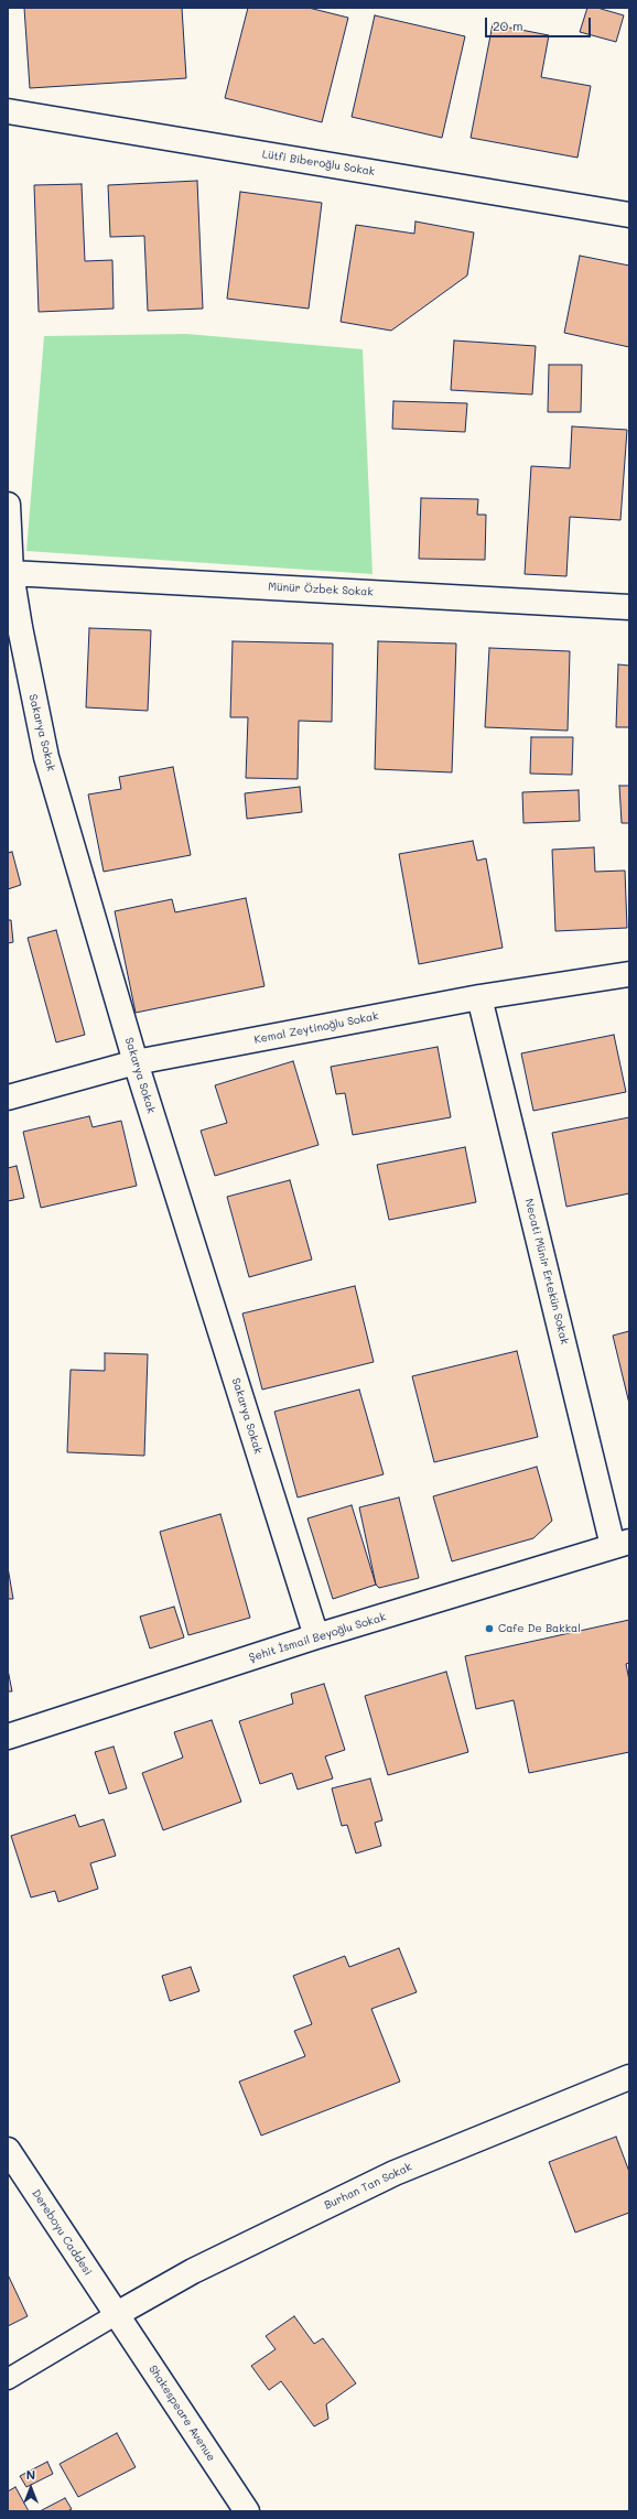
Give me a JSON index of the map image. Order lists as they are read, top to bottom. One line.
{"streets":{"street":["Lütfi Biberoğlu Sokak","Münür Özbek Sokak","Sakarya Sokak","Kemal Zeytinoğlu Sokak","Necati Münir Ertekün Sokak","Şehit İsmail Beyoğlu Sokak","Burhan Tan Sokak","Dereboyu Caddesi","Shakespeare Avenue"]},"crossings":[["Münür Özbek Sokak","Sakarya Sokak"],["Sakarya Sokak","Kemal Zeytinoğlu Sokak"],["Sakarya Sokak","Şehit İsmail Beyoğlu Sokak"],["Kemal Zeytinoğlu Sokak","Necati Münir Ertekün Sokak"],["Necati Münir Ertekün Sokak","Şehit İsmail Beyoğlu Sokak"],["Burhan Tan Sokak","Dereboyu Caddesi"],["Burhan Tan Sokak","Shakespeare Avenue"],["Dereboyu Caddesi","Shakespeare Avenue"]],"places":["Cafe De Bakkal"],"scale_bar":"20 m","north":"top"}
